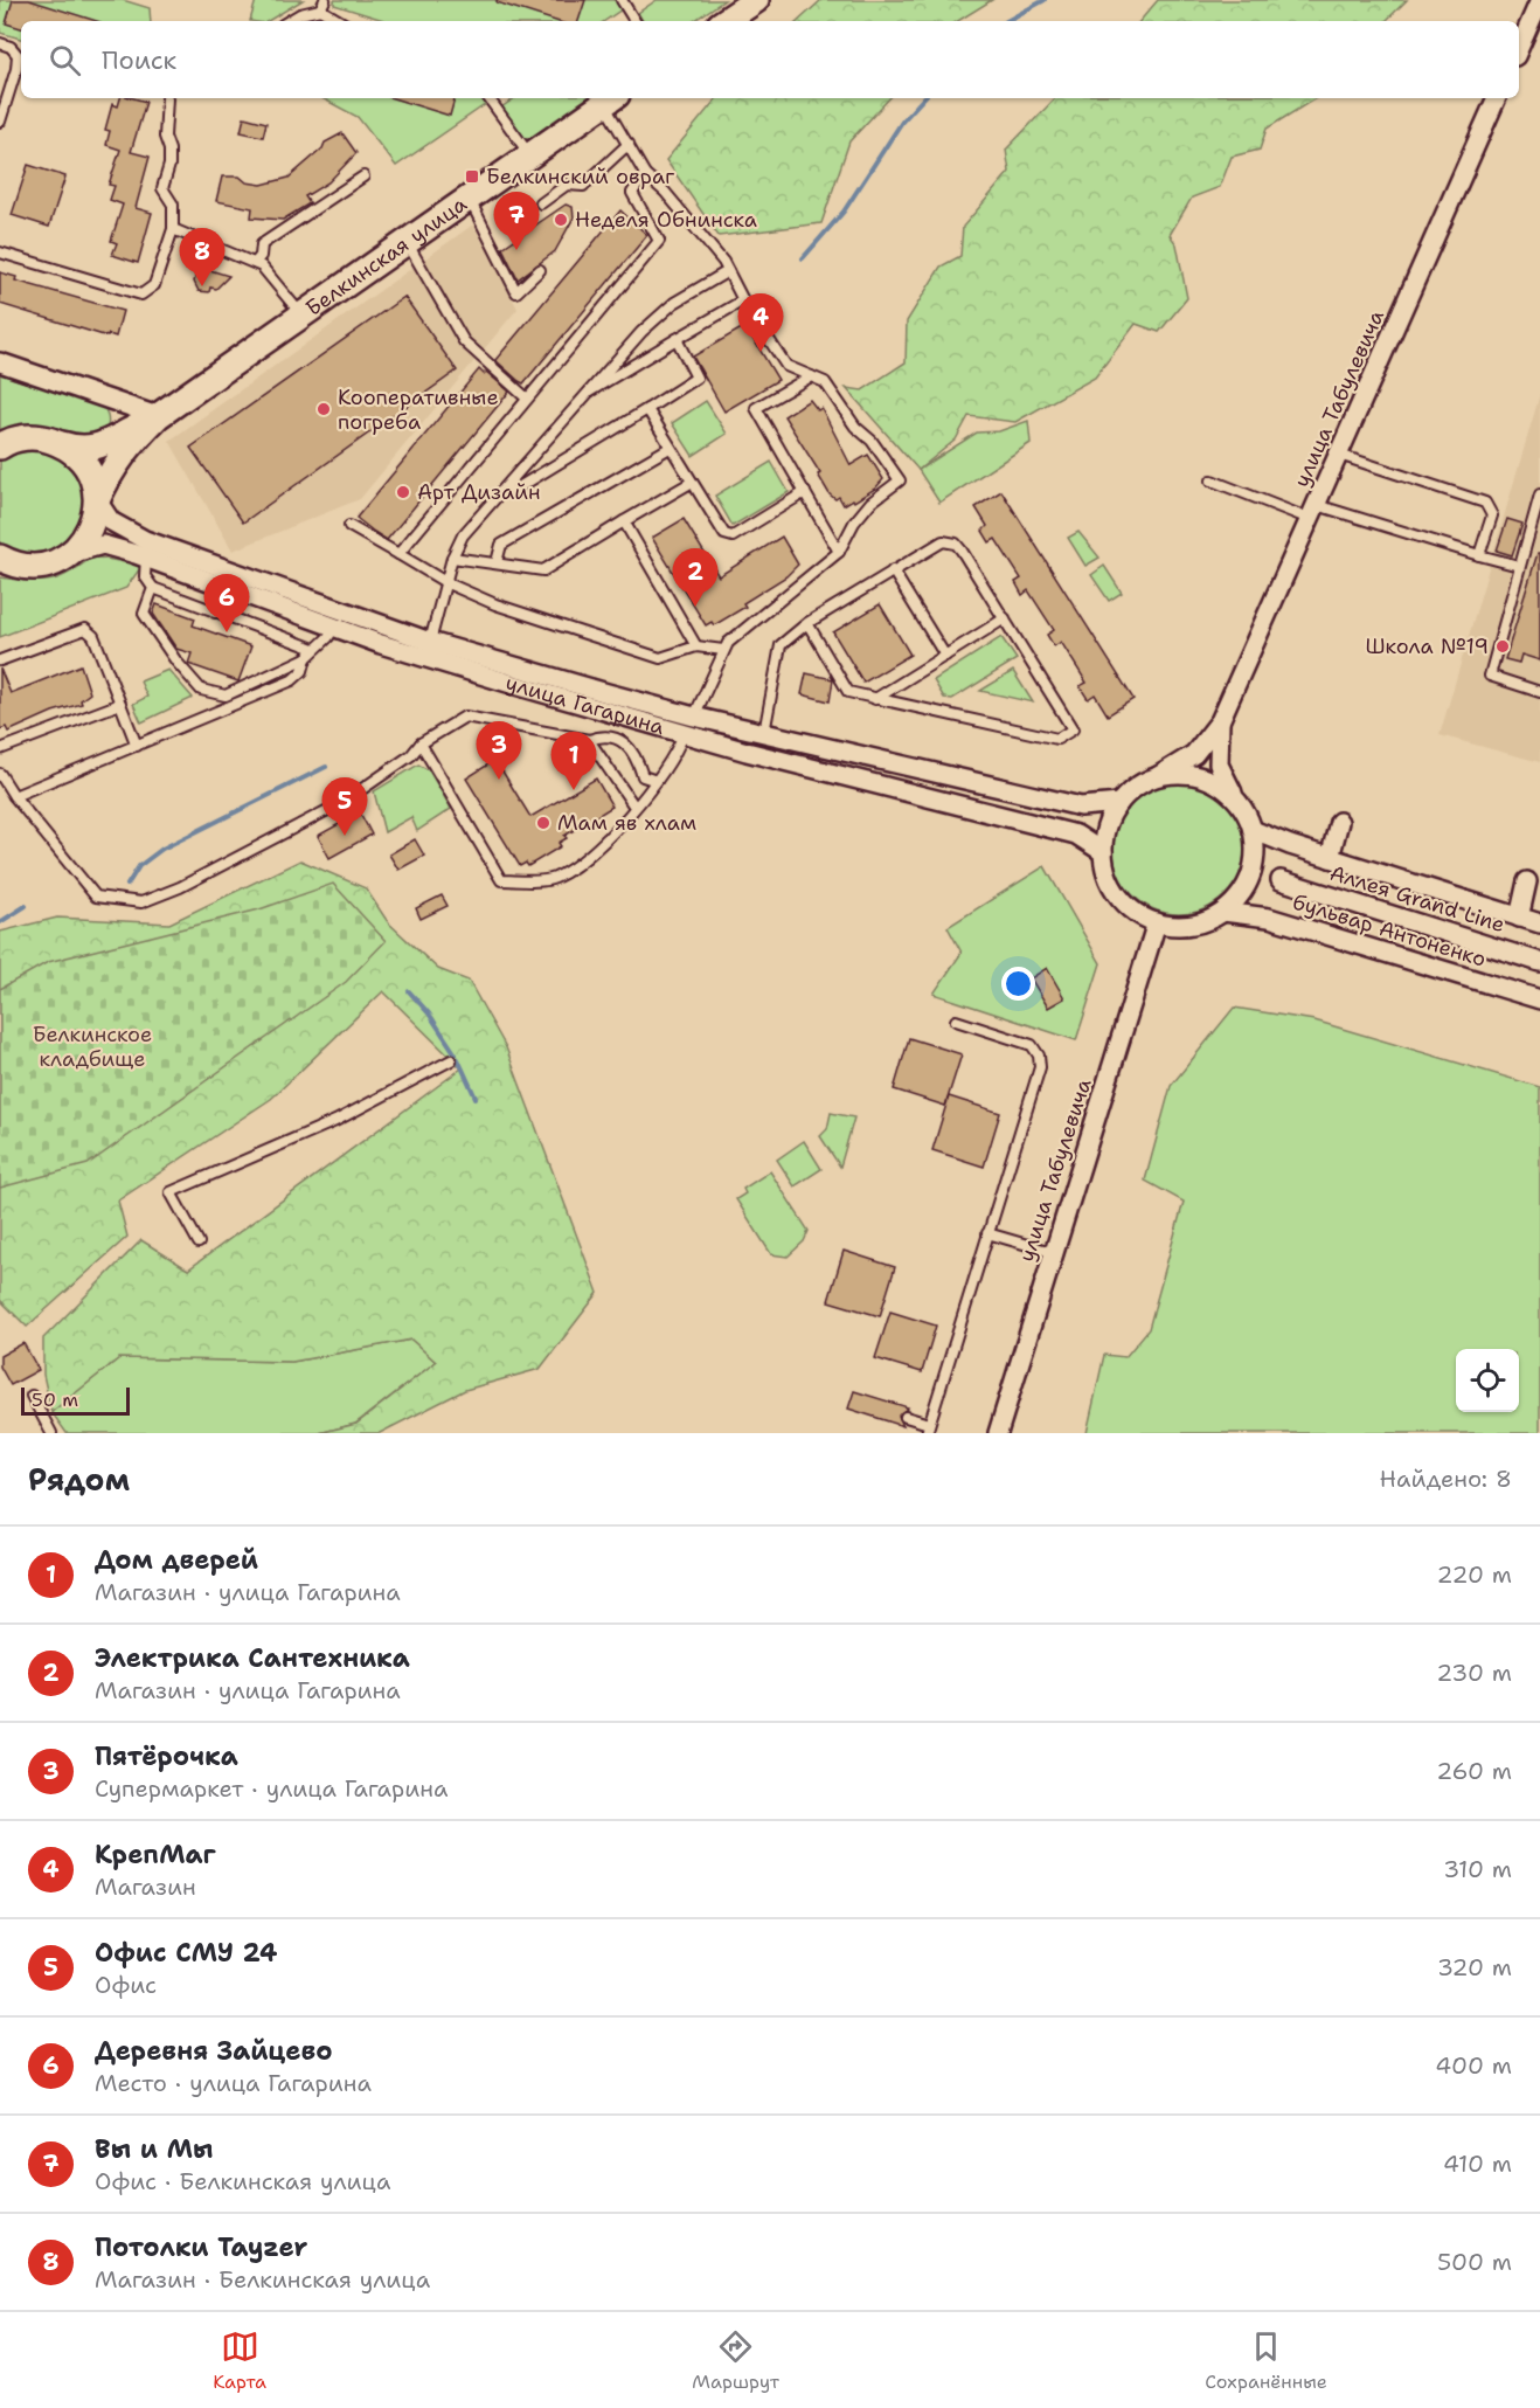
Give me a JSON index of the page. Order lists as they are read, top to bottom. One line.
{"streets":{"main road":["Белкинская улица"],"street":["улица Табулевича","улица Гагарина","Аллея Grand Line","бульвар Антоненко"]},"crossings":[["Белкинская улица","улица Гагарина"],["улица Табулевича","улица Гагарина"],["улица Табулевича","бульвар Антоненко"],["улица Гагарина","бульвар Антоненко"]],"parks":["Белкинское кладбище"],"places":{"transit":["Белкинский овраг"],"other":["Неделя Обнинска","Кооперативные погреба","Арт Дизайн","Школа №19","Мам яв хлам"]},"scale_bar":"50 m","page":{"search":"Поиск","pins":["7","8","4","2","6","3","1","5"],"scale":"50 m","heading":["Рядом","Найдено: 8"],"list":[{"mark":"1","name":"Дом дверей","note":"Магазин · улица Гагарина","value":"220 m"},{"mark":"2","name":"Электрика Сантехника","note":"Магазин · улица Гагарина","value":"230 m"},{"mark":"3","name":"Пятёрочка","note":"Супермаркет · улица Гагарина","value":"260 m"},{"mark":"4","name":"КрепМаг","note":"Магазин","value":"310 m"},{"mark":"5","name":"Офис СМУ 24","note":"Офис","value":"320 m"},{"mark":"6","name":"Деревня Зайцево","note":"Место · улица Гагарина","value":"400 m"},{"mark":"7","name":"Вы и Мы","note":"Офис · Белкинская улица","value":"410 m"},{"mark":"8","name":"Потолки Tayzer","note":"Магазин · Белкинская улица","value":"500 m"}],"nav":["Карта","Маршрут","Сохранённые"]}}
